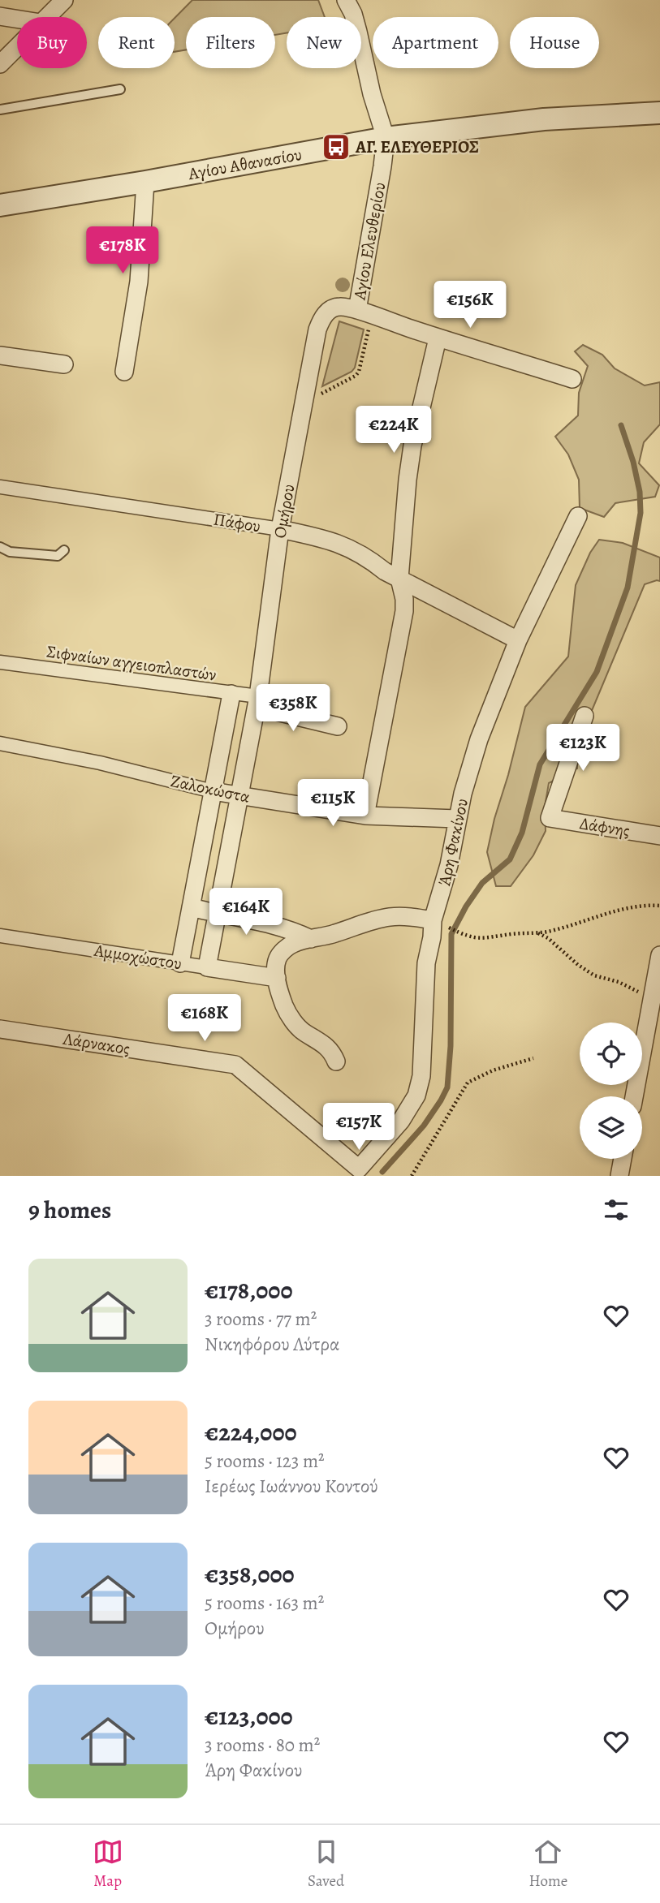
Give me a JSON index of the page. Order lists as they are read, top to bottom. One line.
{"streets":{"street":["Αγίου Αθανασίου","Αγίου Ελευθερίου","Ομήρου","Πάφου","Σιφναίων αγγειοπλαστών","Ζαλοκώστα","Δάφνης","Άρη Φακίνου","Αμμοχώστου","Λάρνακος"]},"crossings":[["Αγίου Αθανασίου","Αγίου Ελευθερίου"],["Αγίου Ελευθερίου","Ομήρου"],["Ομήρου","Πάφου"],["Ομήρου","Σιφναίων αγγειοπλαστών"],["Ομήρου","Ζαλοκώστα"],["Ομήρου","Αμμοχώστου"],["Πάφου","Άρη Φακίνου"],["Ζαλοκώστα","Άρη Φακίνου"],["Άρη Φακίνου","Λάρνακος"]],"places":{"bus stop":["ΑΓ. ΕΛΕΥΘΕΡΙΟΣ"]},"page":{"chip":["Buy","Rent","Filters","New","Apartment","House"],"price":["€178K","€156K","€224K","€358K","€123K","€115K","€164K","€168K","€157K"],"heading":"9 homes","list":[{"name":"€178,000","note":"3 rooms · 77 m² · Νικηφόρου Λύτρα"},{"name":"€224,000","note":"5 rooms · 123 m² · Ιερέως Ιωάννου Κοντού"},{"name":"€358,000","note":"5 rooms · 163 m² · Ομήρου"},{"name":"€123,000","note":"3 rooms · 80 m² · Άρη Φακίνου"}],"tabs":["Map","Saved","Home"]}}
